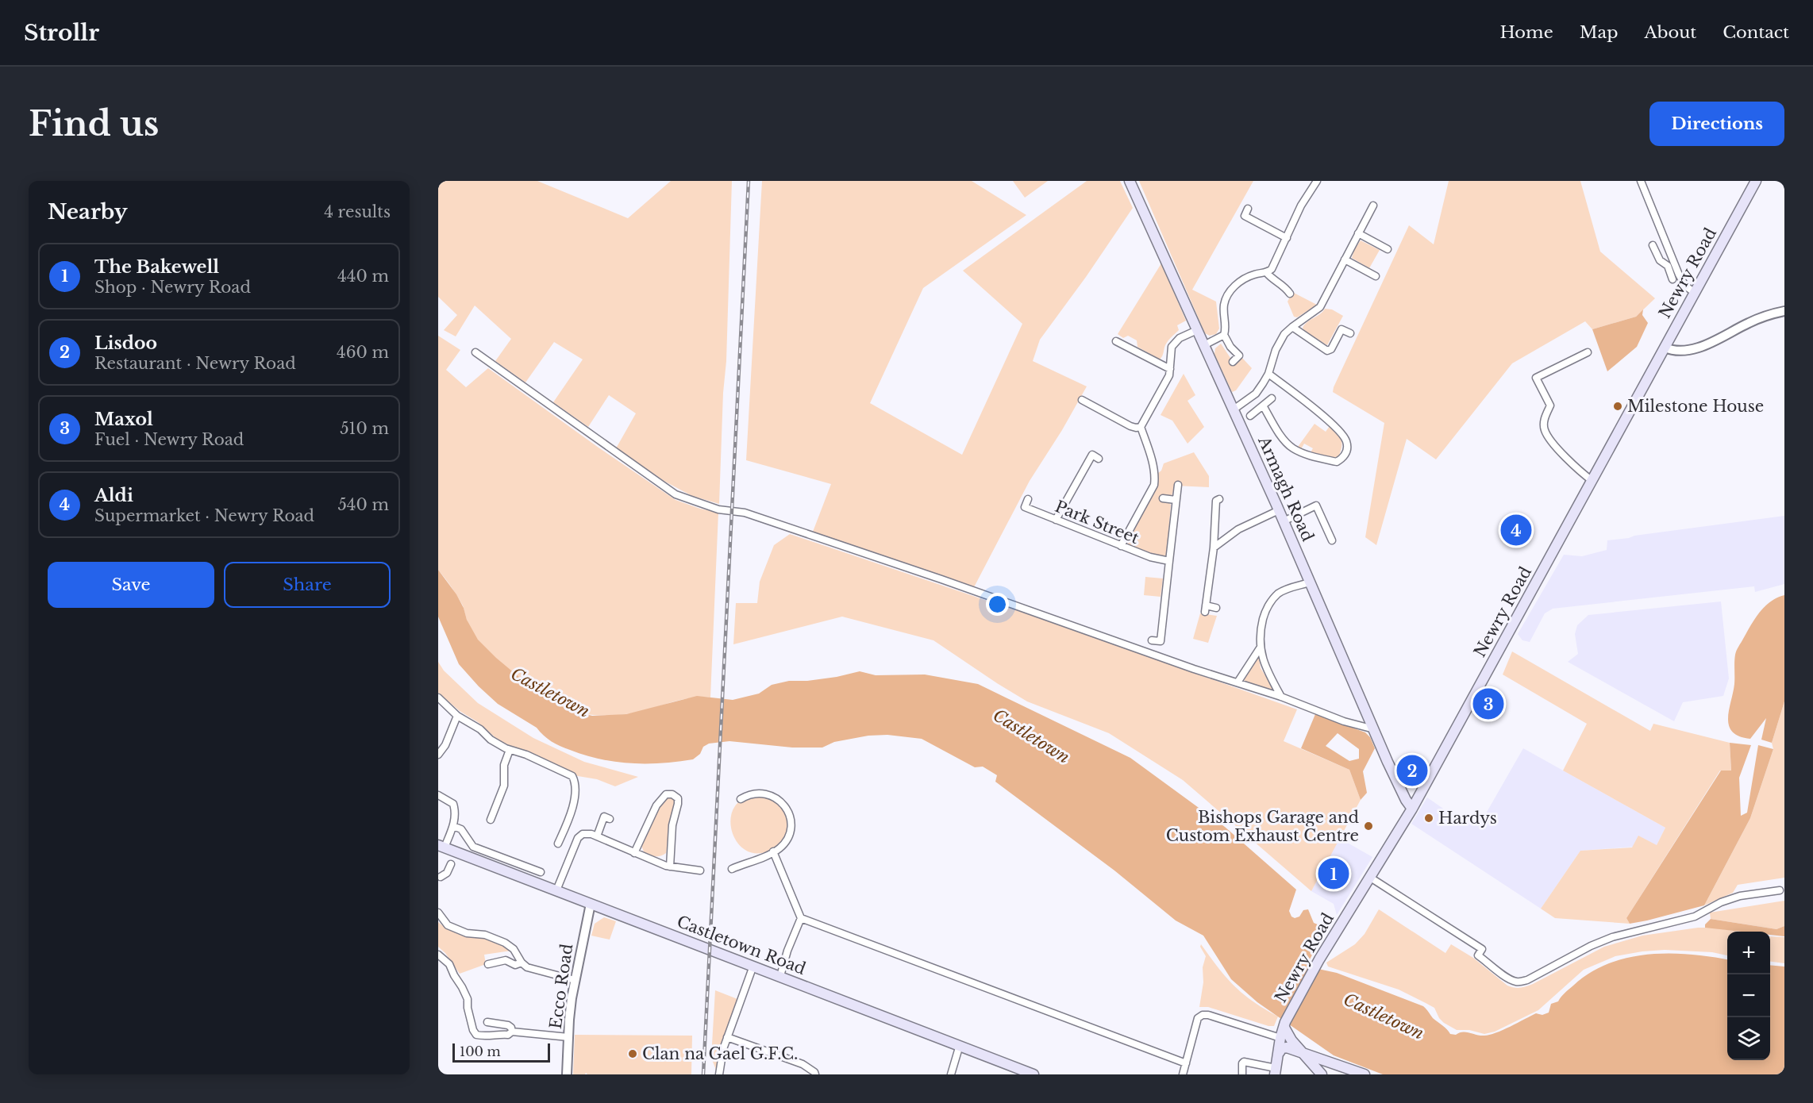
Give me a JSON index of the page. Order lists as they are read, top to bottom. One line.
{"streets":{"main road":["Newry Road","Armagh Road","Castletown Road"],"street":["Park Street","Ecco Road"]},"crossings":[["Newry Road","Armagh Road"],["Castletown Road","Ecco Road"]],"water":["Castletown"],"places":["Milestone House","Hardys","Bishops Garage and Custom Exhaust Centre","Clan na Gael G.F.C."],"scale_bar":"100 m","page":{"header":"Strollr","nav":["Home","Map","About","Contact"],"buttons":["Directions",["Save","Share"]],"title":"Find us","heading":["Nearby","4 results"],"list":[{"mark":"1","name":"The Bakewell","note":"Shop · Newry Road","value":"440 m"},{"mark":"2","name":"Lisdoo","note":"Restaurant · Newry Road","value":"460 m"},{"mark":"3","name":"Maxol","note":"Fuel · Newry Road","value":"510 m"},{"mark":"4","name":"Aldi","note":"Supermarket · Newry Road","value":"540 m"}],"pins":["4","3","2","1"],"map_buttons":["+","−"],"scale":"100 m"}}
